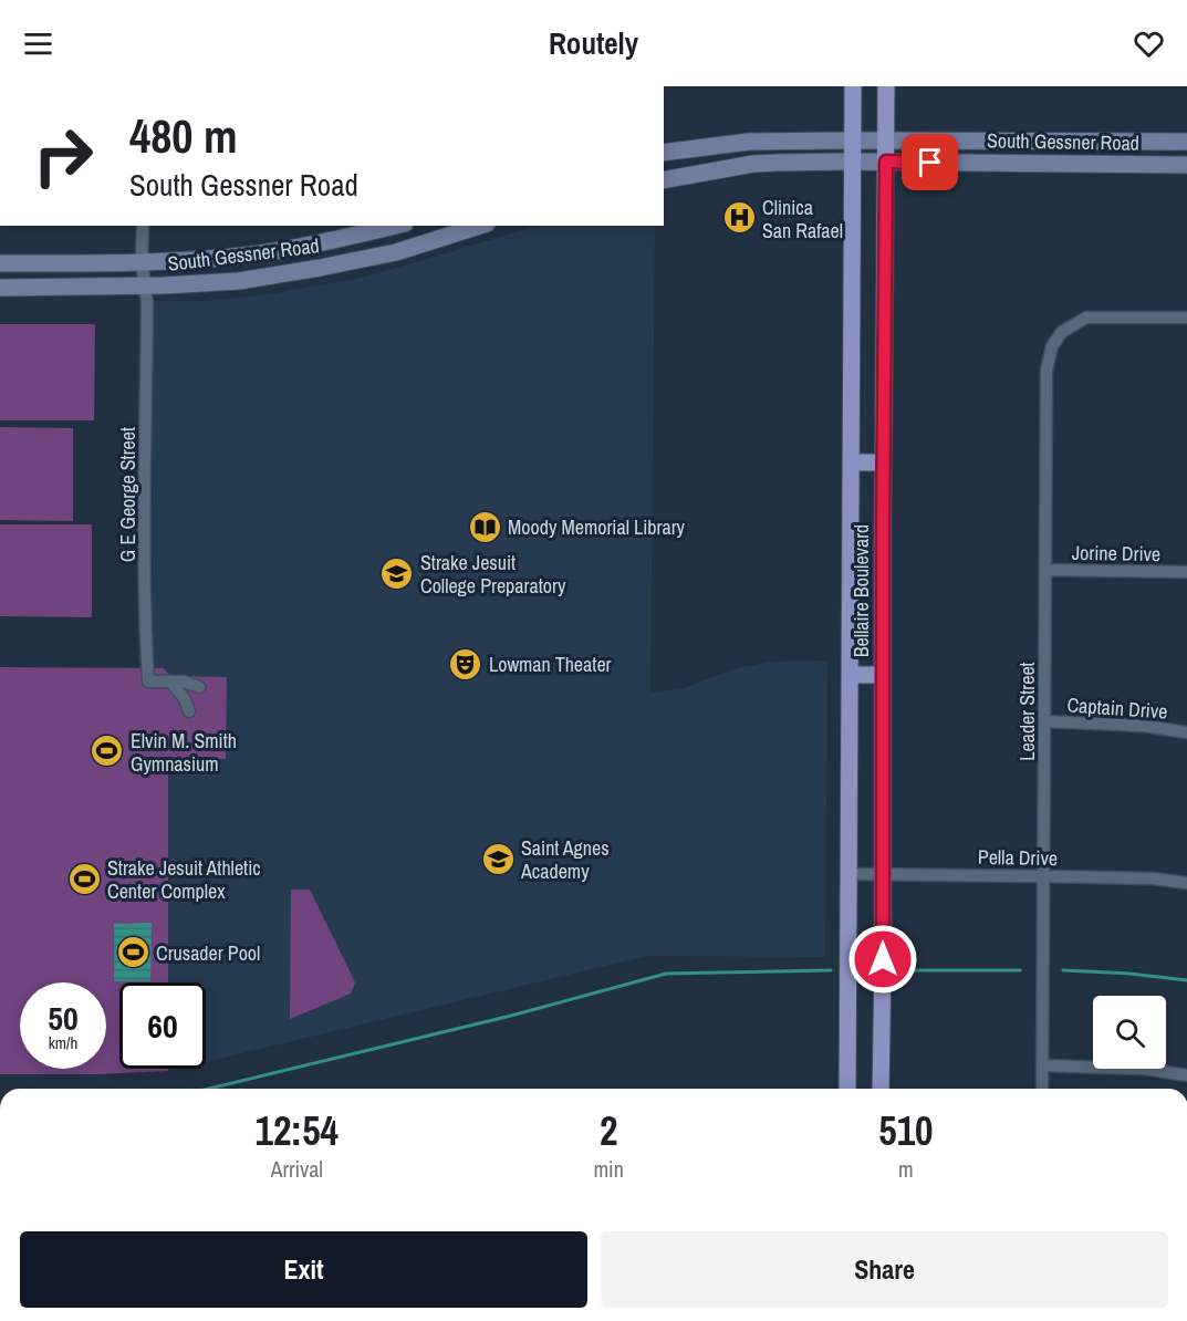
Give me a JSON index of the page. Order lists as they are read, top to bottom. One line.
{"streets":{"main road":["South Gessner Road","Bellaire Boulevard"],"street":["G E George Street","Jorine Drive","Captain Drive","Leader Street","Pella Drive"]},"crossings":[["South Gessner Road","G E George Street"],["South Gessner Road","Bellaire Boulevard"],["Jorine Drive","Leader Street"],["Bellaire Boulevard","Pella Drive"],["Captain Drive","Leader Street"],["Leader Street","Pella Drive"]],"places":{"hospital":["Clinica San Rafael"],"library":["Moody Memorial Library"],"school or university":["Strake Jesuit College Preparatory","Saint Agnes Academy"],"theatre":["Lowman Theater"],"sports":["Elvin M. Smith Gymnasium","Strake Jesuit Athletic Center Complex","Crusader Pool"]},"page":{"header":"Routely","turn":["480 m","South Gessner Road"],"speed":"50 km/h","limit":"60","eta":["12:54","Arrival","2","min","510","m"],"buttons":["Exit","Share"]}}
